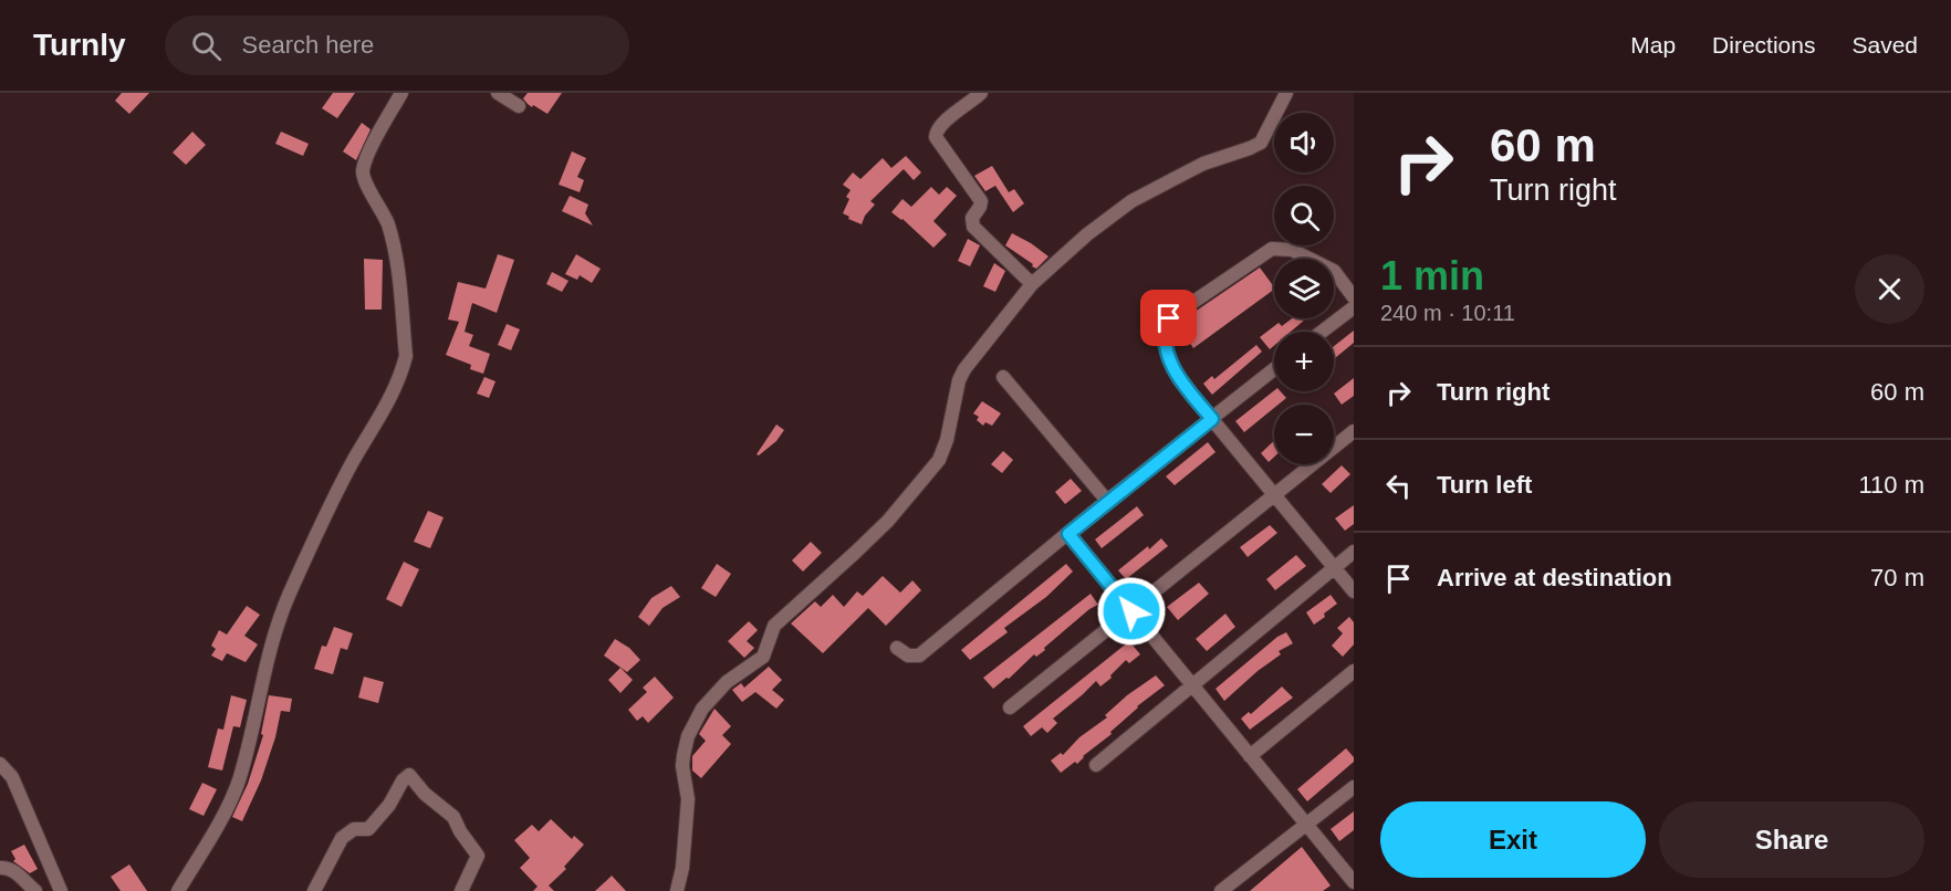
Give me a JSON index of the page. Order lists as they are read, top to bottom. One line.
{"page":{"header":"Turnly","search":"Search here","nav":["Map","Directions","Saved"],"turn":["60 m","Turn right"],"map_buttons":["+","−"],"heading":["1 min","240 m · 10:11"],"list":[{"name":"Turn right","value":"60 m"},{"name":"Turn left","value":"110 m"},{"name":"Arrive at destination","value":"70 m"}],"buttons":["Exit","Share"]}}
